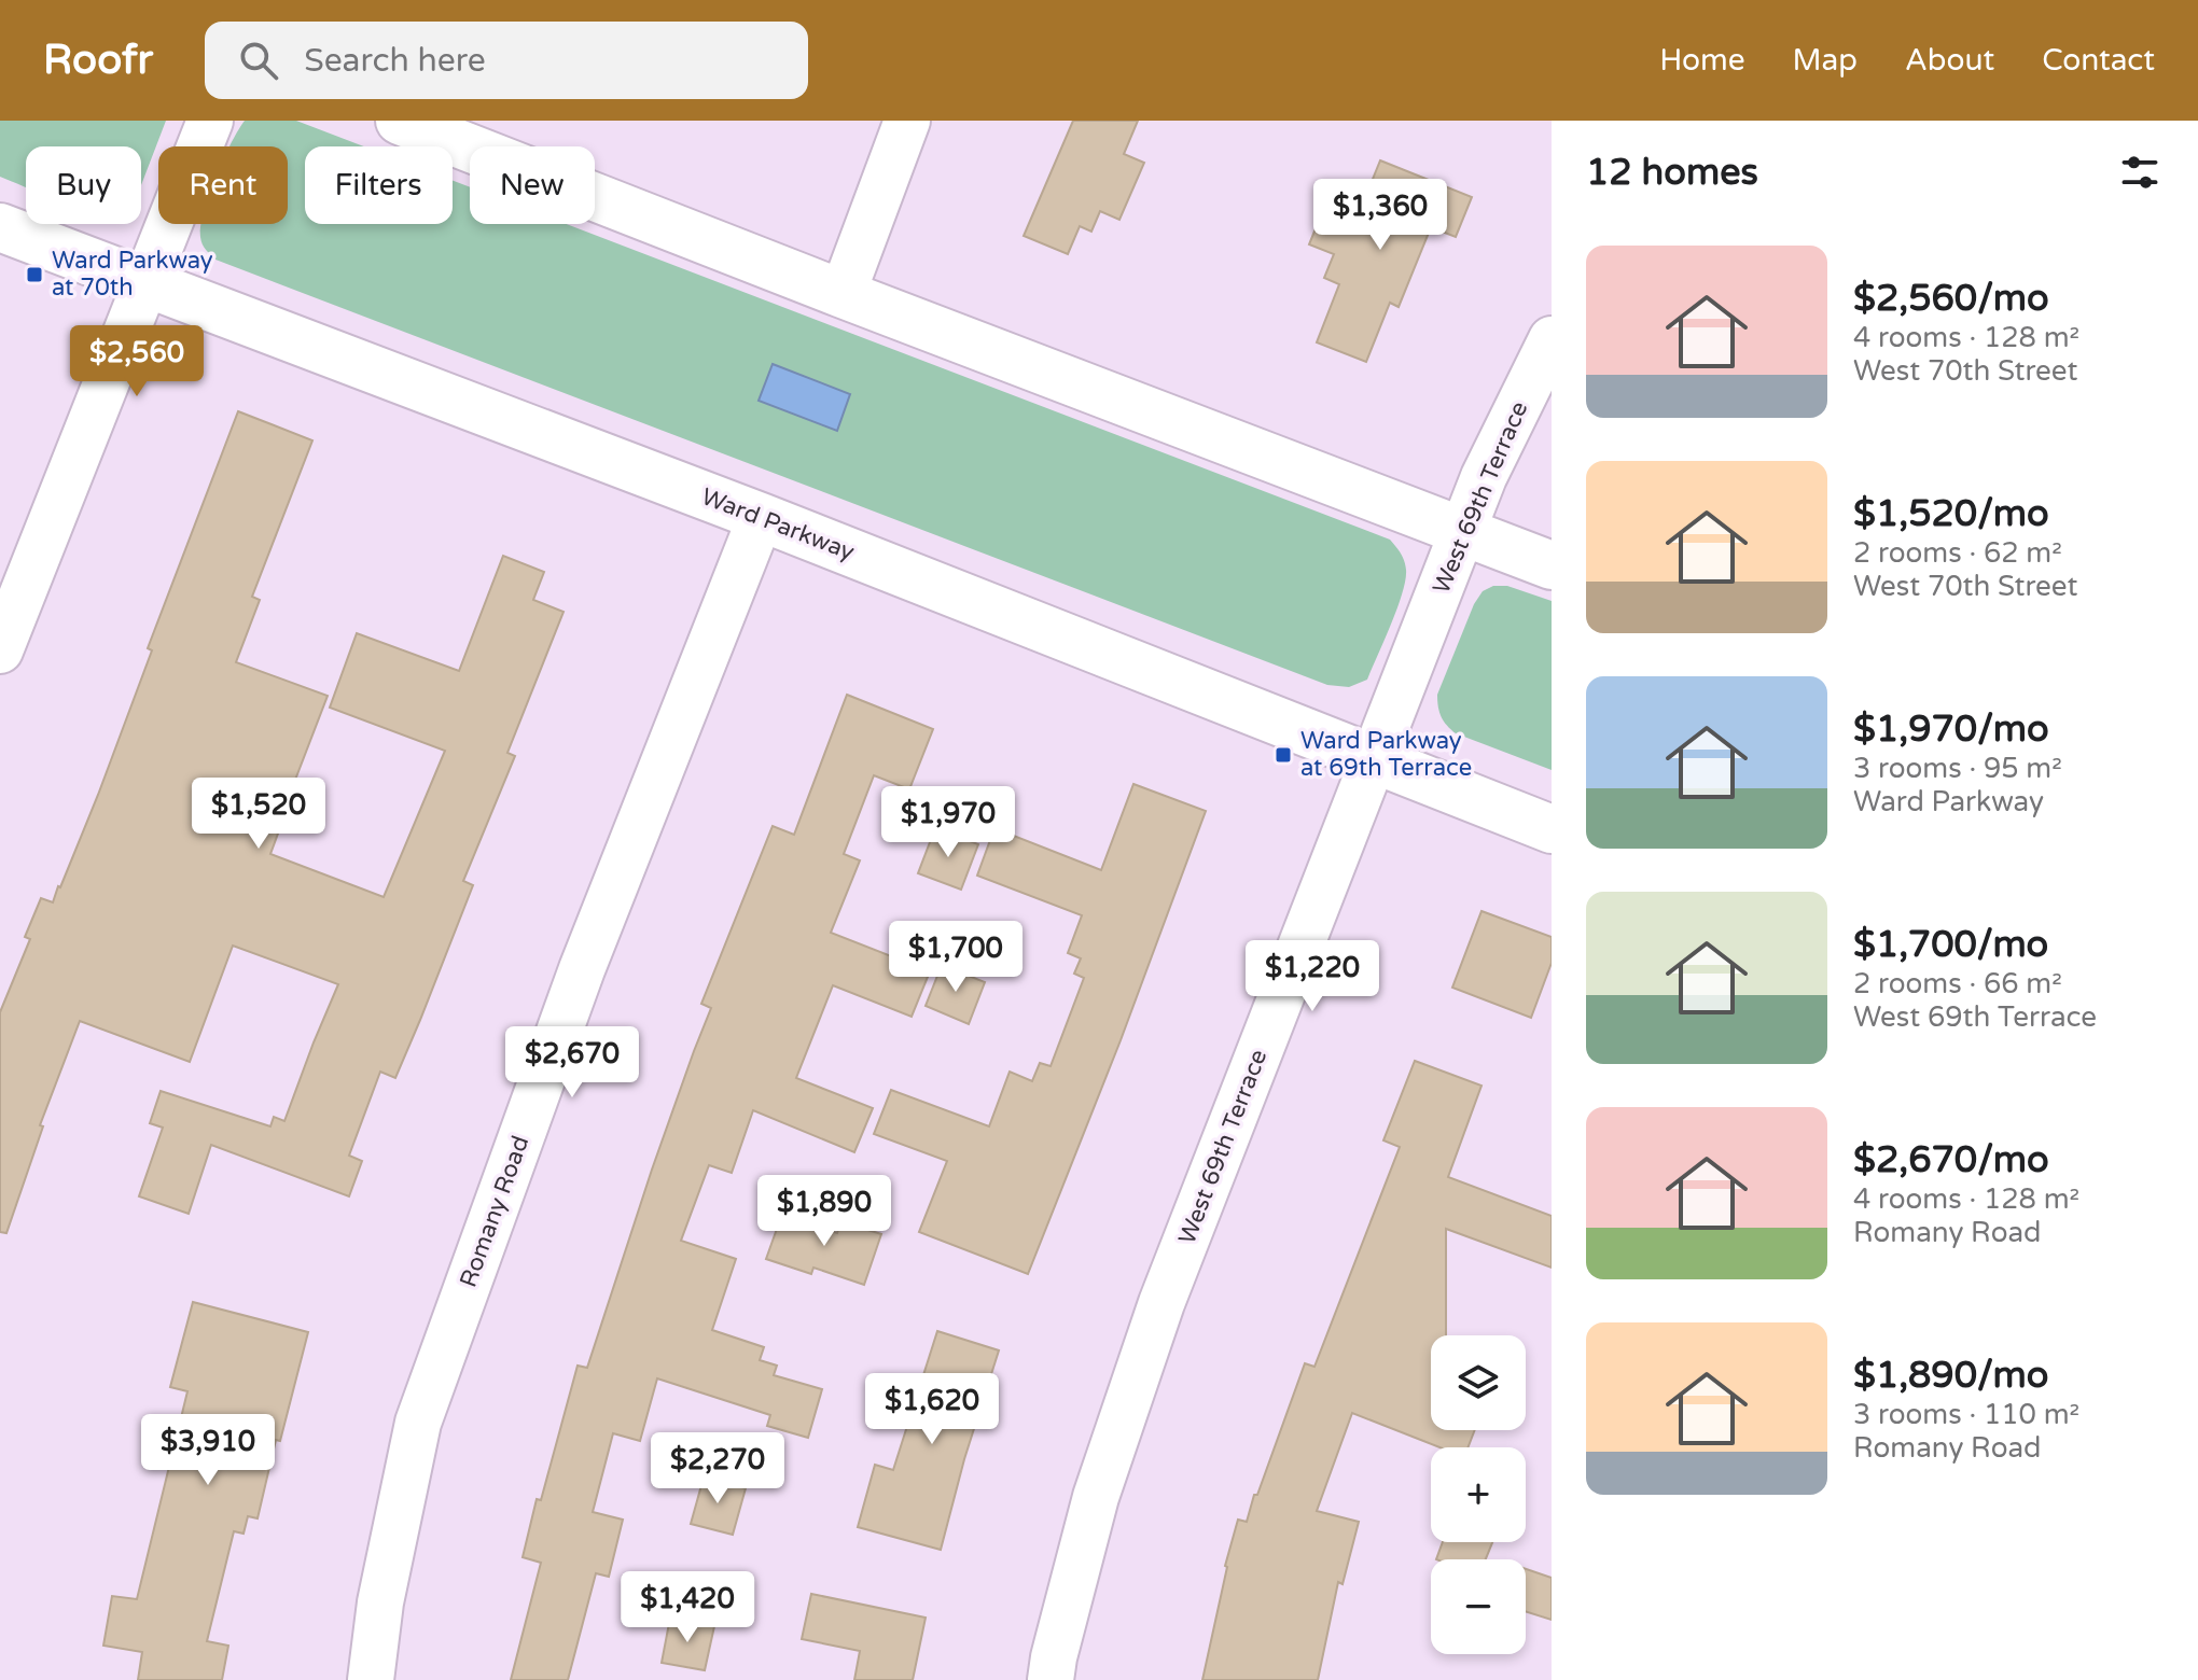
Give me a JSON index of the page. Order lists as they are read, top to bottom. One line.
{"streets":{"main road":["Ward Parkway"],"street":["West 69th Terrace","Romany Road"]},"crossings":[["West 69th Terrace","Ward Parkway"],["Ward Parkway","Romany Road"]],"places":{"transit":["Ward Parkway at 70th","Ward Parkway at 69th Terrace"]},"page":{"header":"Roofr","search":"Search here","nav":["Home","Map","About","Contact"],"heading":"12 homes","chip":["Buy","Rent","Filters","New"],"price":["$1,360","$2,560","$1,520","$1,970","$1,700","$1,220","$2,670","$1,890","$1,620","$3,910","$2,270","$1,420"],"list":[{"name":"$2,560/mo","note":"4 rooms · 128 m² · West 70th Street"},{"name":"$1,520/mo","note":"2 rooms · 62 m² · West 70th Street"},{"name":"$1,970/mo","note":"3 rooms · 95 m² · Ward Parkway"},{"name":"$1,700/mo","note":"2 rooms · 66 m² · West 69th Terrace"},{"name":"$2,670/mo","note":"4 rooms · 128 m² · Romany Road"},{"name":"$1,890/mo","note":"3 rooms · 110 m² · Romany Road"}],"map_buttons":["+","−"]}}
